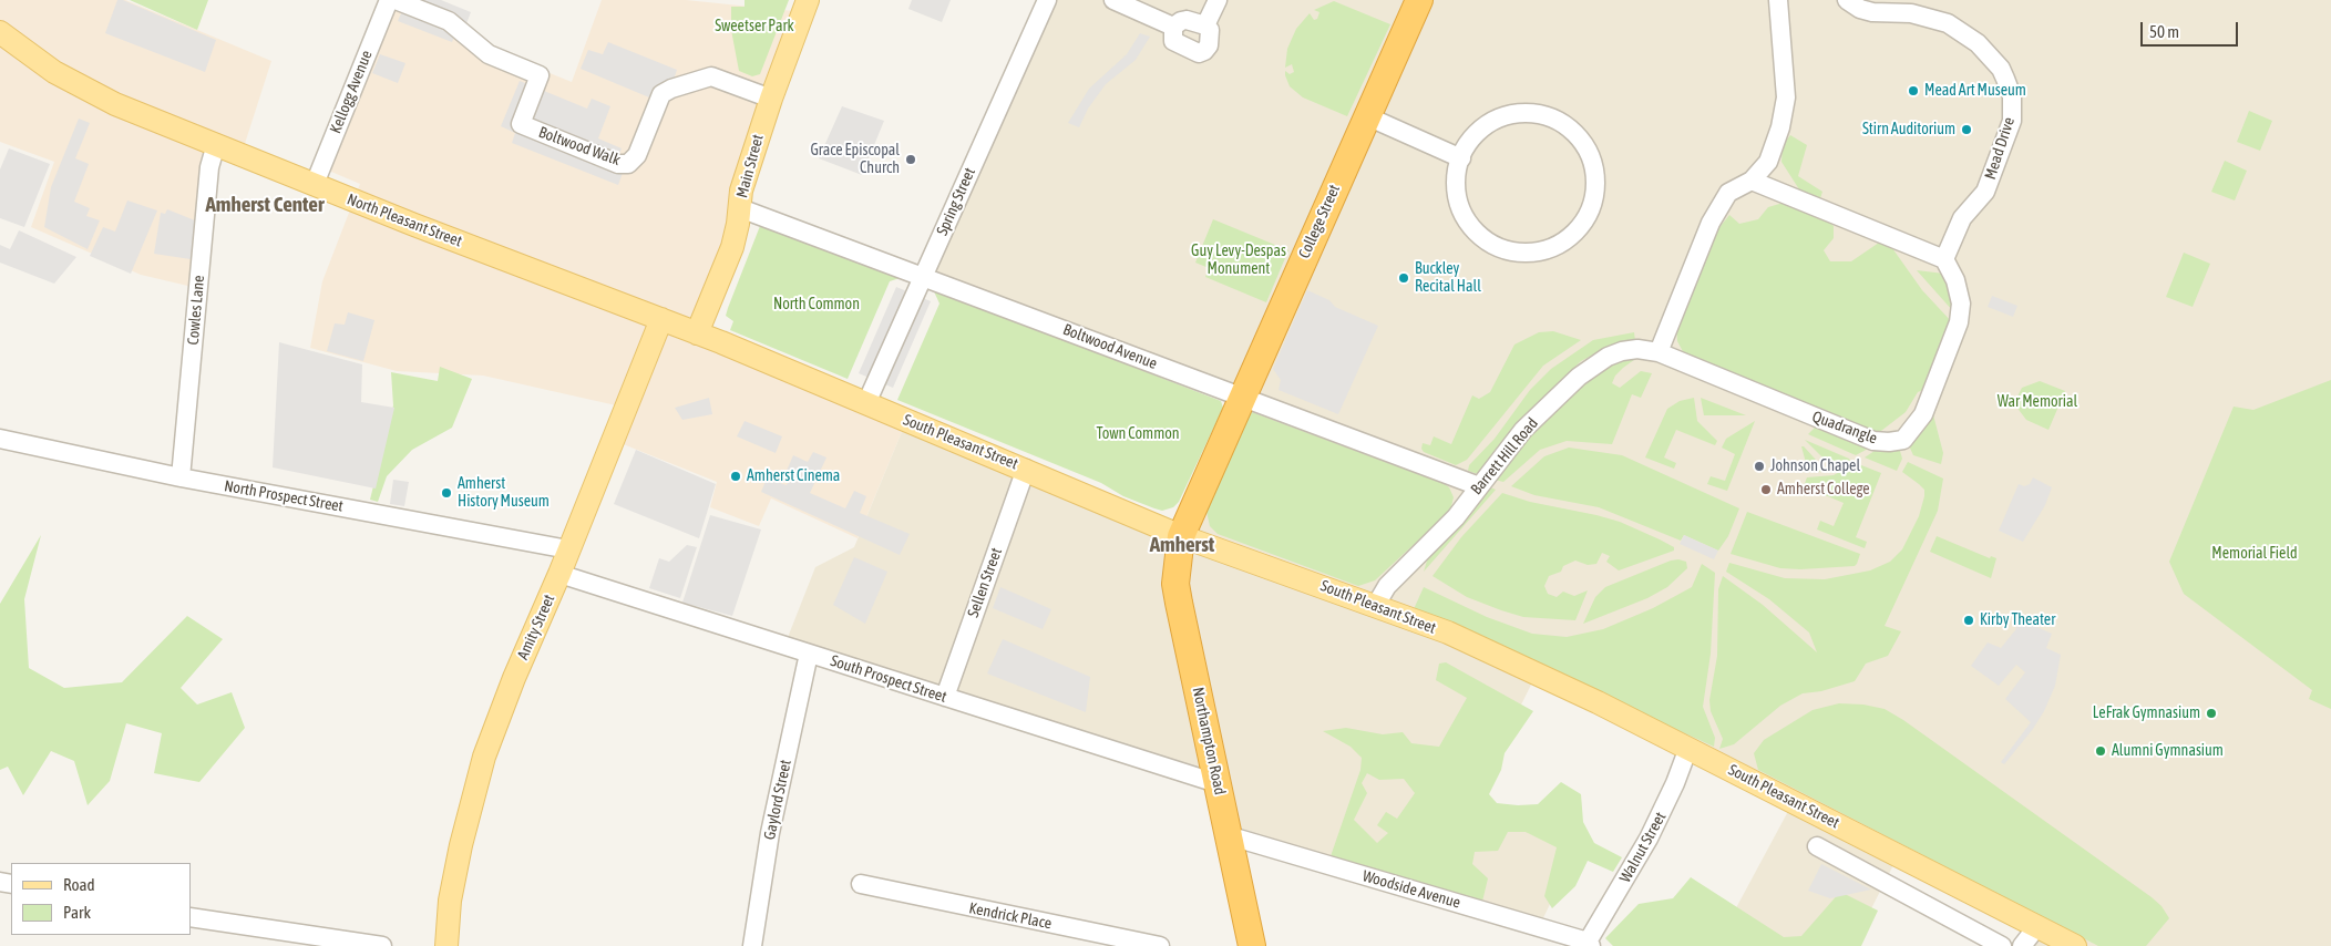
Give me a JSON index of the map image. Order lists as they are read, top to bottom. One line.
{"streets":{"highway":["College Street","Northampton Road"],"main road":["Main Street","North Pleasant Street","South Pleasant Street","Amity Street"],"street":["Kellogg Avenue","Boltwood Walk","Mead Drive","Spring Street","Cowles Lane","Boltwood Avenue","Quadrangle","Barrett Hill Road","North Prospect Street","Sellen Street","South Prospect Street","Gaylord Street","Walnut Street","Woodside Avenue","Kendrick Place"]},"crossings":[["Kellogg Avenue","North Pleasant Street"],["Boltwood Walk","Main Street"],["Mead Drive","Quadrangle"],["Main Street","North Pleasant Street"],["Main Street","Boltwood Avenue"],["Main Street","South Pleasant Street"],["Spring Street","Boltwood Avenue"],["Spring Street","South Pleasant Street"],["North Pleasant Street","Cowles Lane"],["North Pleasant Street","South Pleasant Street"],["North Pleasant Street","Amity Street"],["College Street","Boltwood Avenue"],["College Street","South Pleasant Street"],["College Street","Northampton Road"],["Cowles Lane","North Prospect Street"],["Boltwood Avenue","Barrett Hill Road"],["Quadrangle","Barrett Hill Road"],["South Pleasant Street","Barrett Hill Road"],["South Pleasant Street","Sellen Street"],["South Pleasant Street","Northampton Road"],["South Pleasant Street","Walnut Street"],["North Prospect Street","Amity Street"],["Sellen Street","South Prospect Street"],["Amity Street","South Prospect Street"],["South Prospect Street","Northampton Road"],["South Prospect Street","Gaylord Street"],["Northampton Road","Woodside Avenue"],["Walnut Street","Woodside Avenue"]],"districts":["Amherst Center","Amherst"],"parks":["Sweetser Park","Guy Levy-Despas Monument","North Common","War Memorial","Town Common","Memorial Field"],"places":["Mead Art Museum","Stirn Auditorium","Grace Episcopal Church","Buckley Recital Hall","Johnson Chapel","Amherst Cinema","Amherst College","Amherst History Museum","Kirby Theater","LeFrak Gymnasium","Alumni Gymnasium"],"legend":["Road","Park"],"scale_bar":"50 m"}
